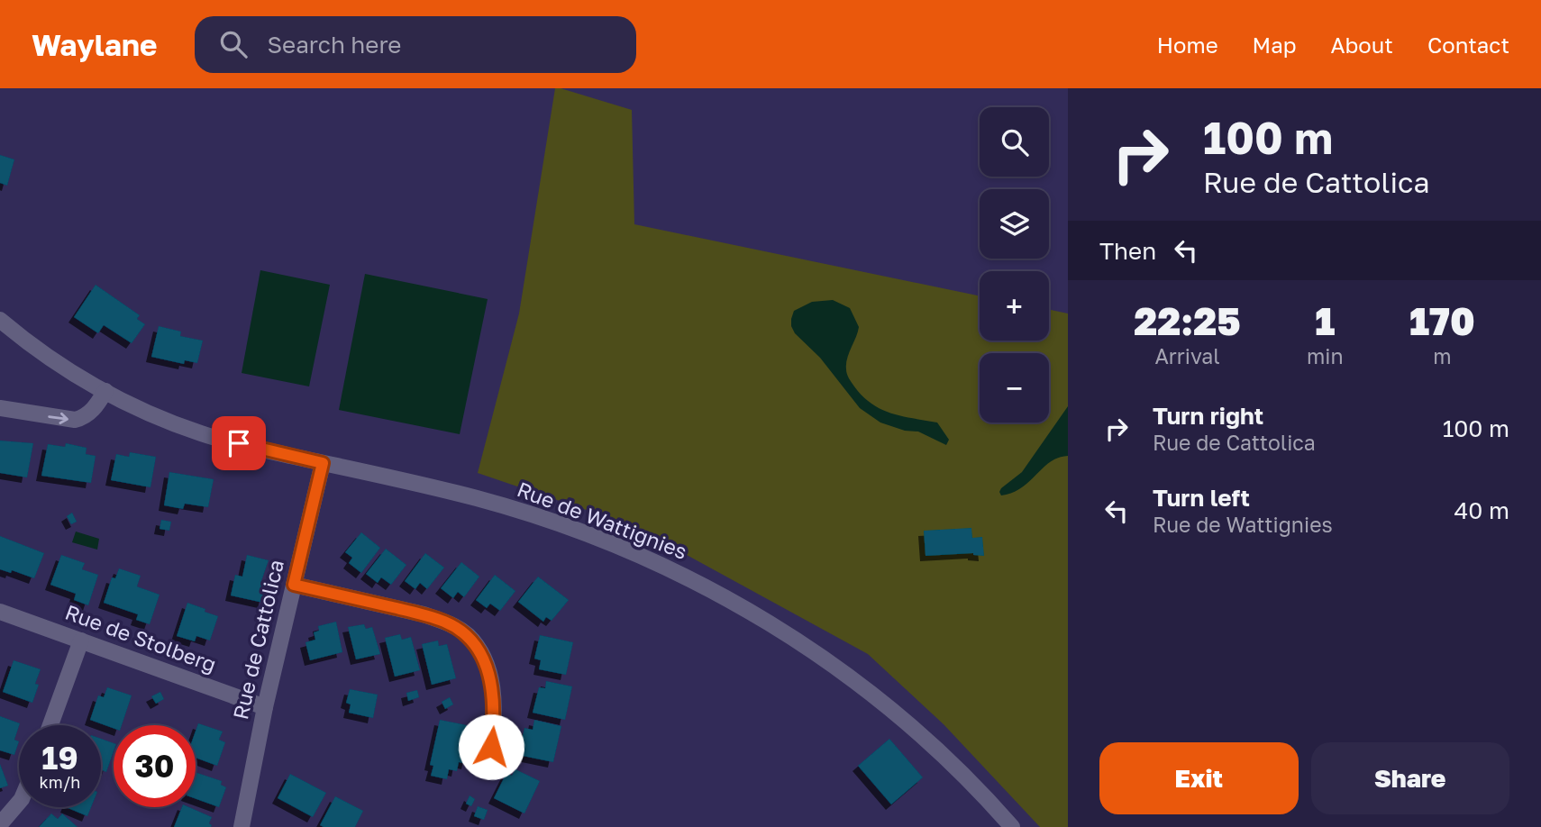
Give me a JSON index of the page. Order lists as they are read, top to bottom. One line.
{"streets":{"street":["Rue de Wattignies","Rue de Stolberg","Rue de Cattolica"]},"crossings":[["Rue de Wattignies","Rue de Cattolica"],["Rue de Stolberg","Rue de Cattolica"]],"page":{"header":"Waylane","search":"Search here","nav":["Home","Map","About","Contact"],"turn":["100 m","Rue de Cattolica"],"map_buttons":["+","−"],"then":"Then","eta":["22:25","Arrival","1","min","170","m"],"list":[{"name":"Turn right","note":"Rue de Cattolica","value":"100 m"},{"name":"Turn left","note":"Rue de Wattignies","value":"40 m"}],"speed":"19 km/h","limit":"30","buttons":["Exit","Share"]}}
